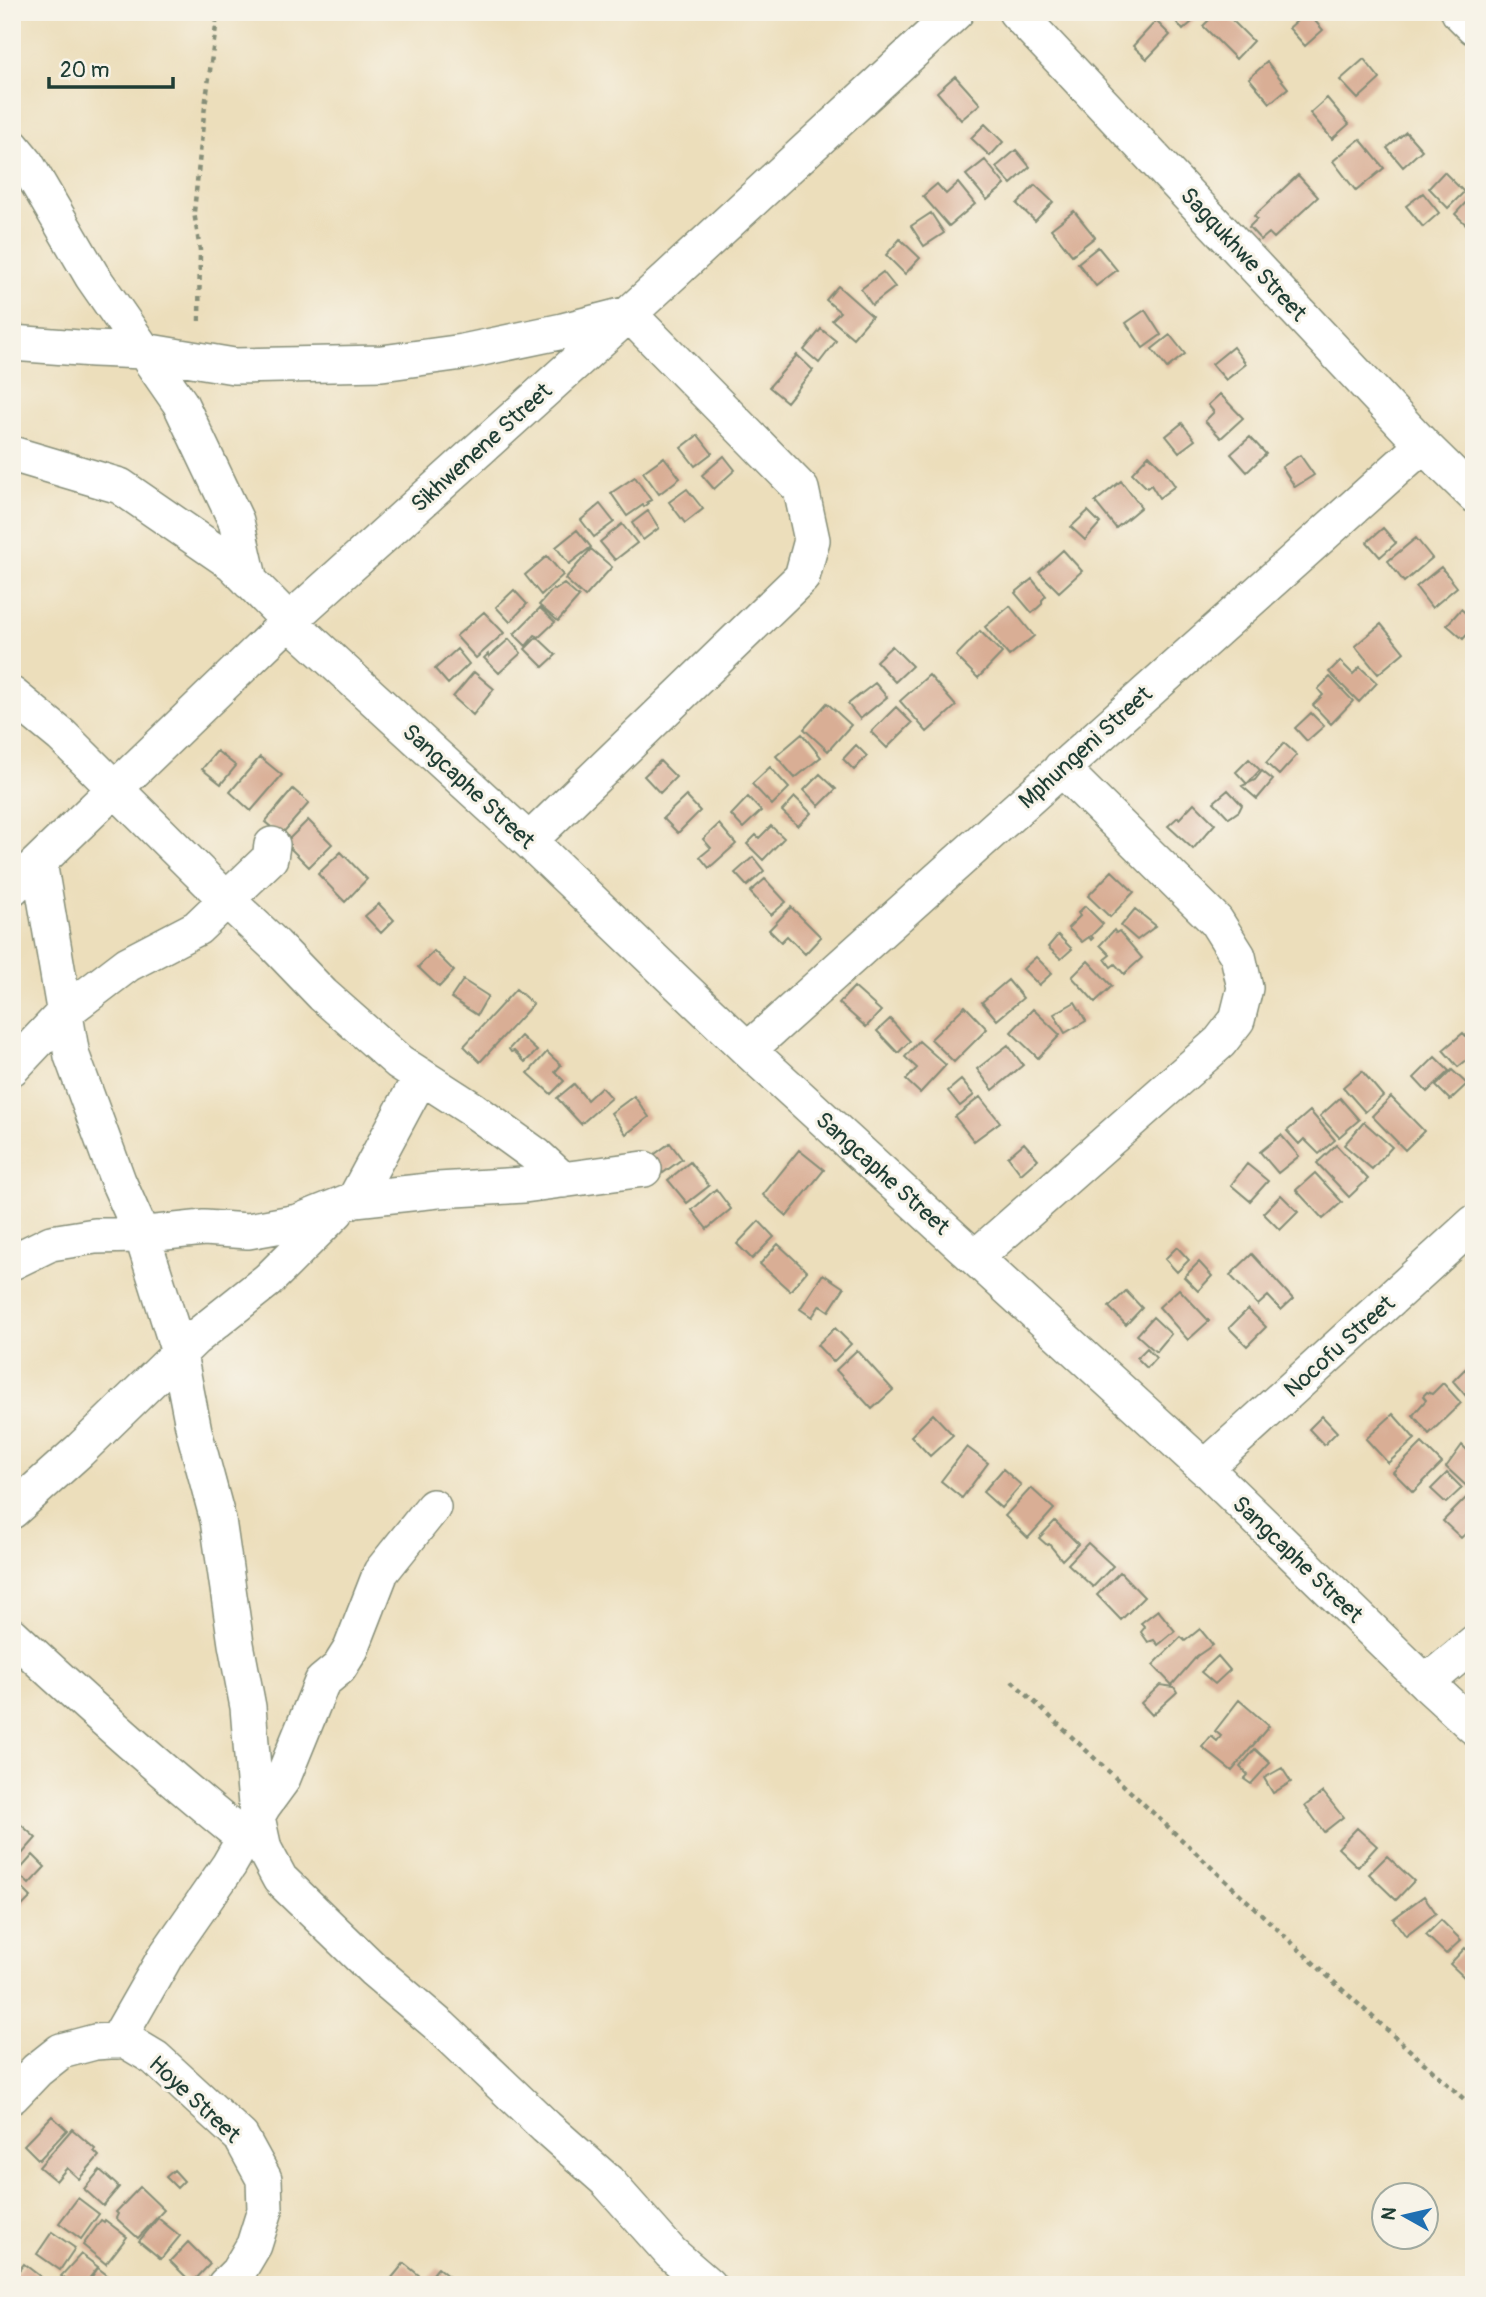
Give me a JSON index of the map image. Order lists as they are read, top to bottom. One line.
{"streets":{"street":["Sagqukhwe Street","Sikhwenene Street","Mphungeni Street","Sangcaphe Street","Nocofu Street","Hoye Street"]},"crossings":[["Sagqukhwe Street","Mphungeni Street"],["Sikhwenene Street","Sangcaphe Street"],["Mphungeni Street","Sangcaphe Street"],["Sangcaphe Street","Nocofu Street"]],"scale_bar":"20 m","north":"left"}
